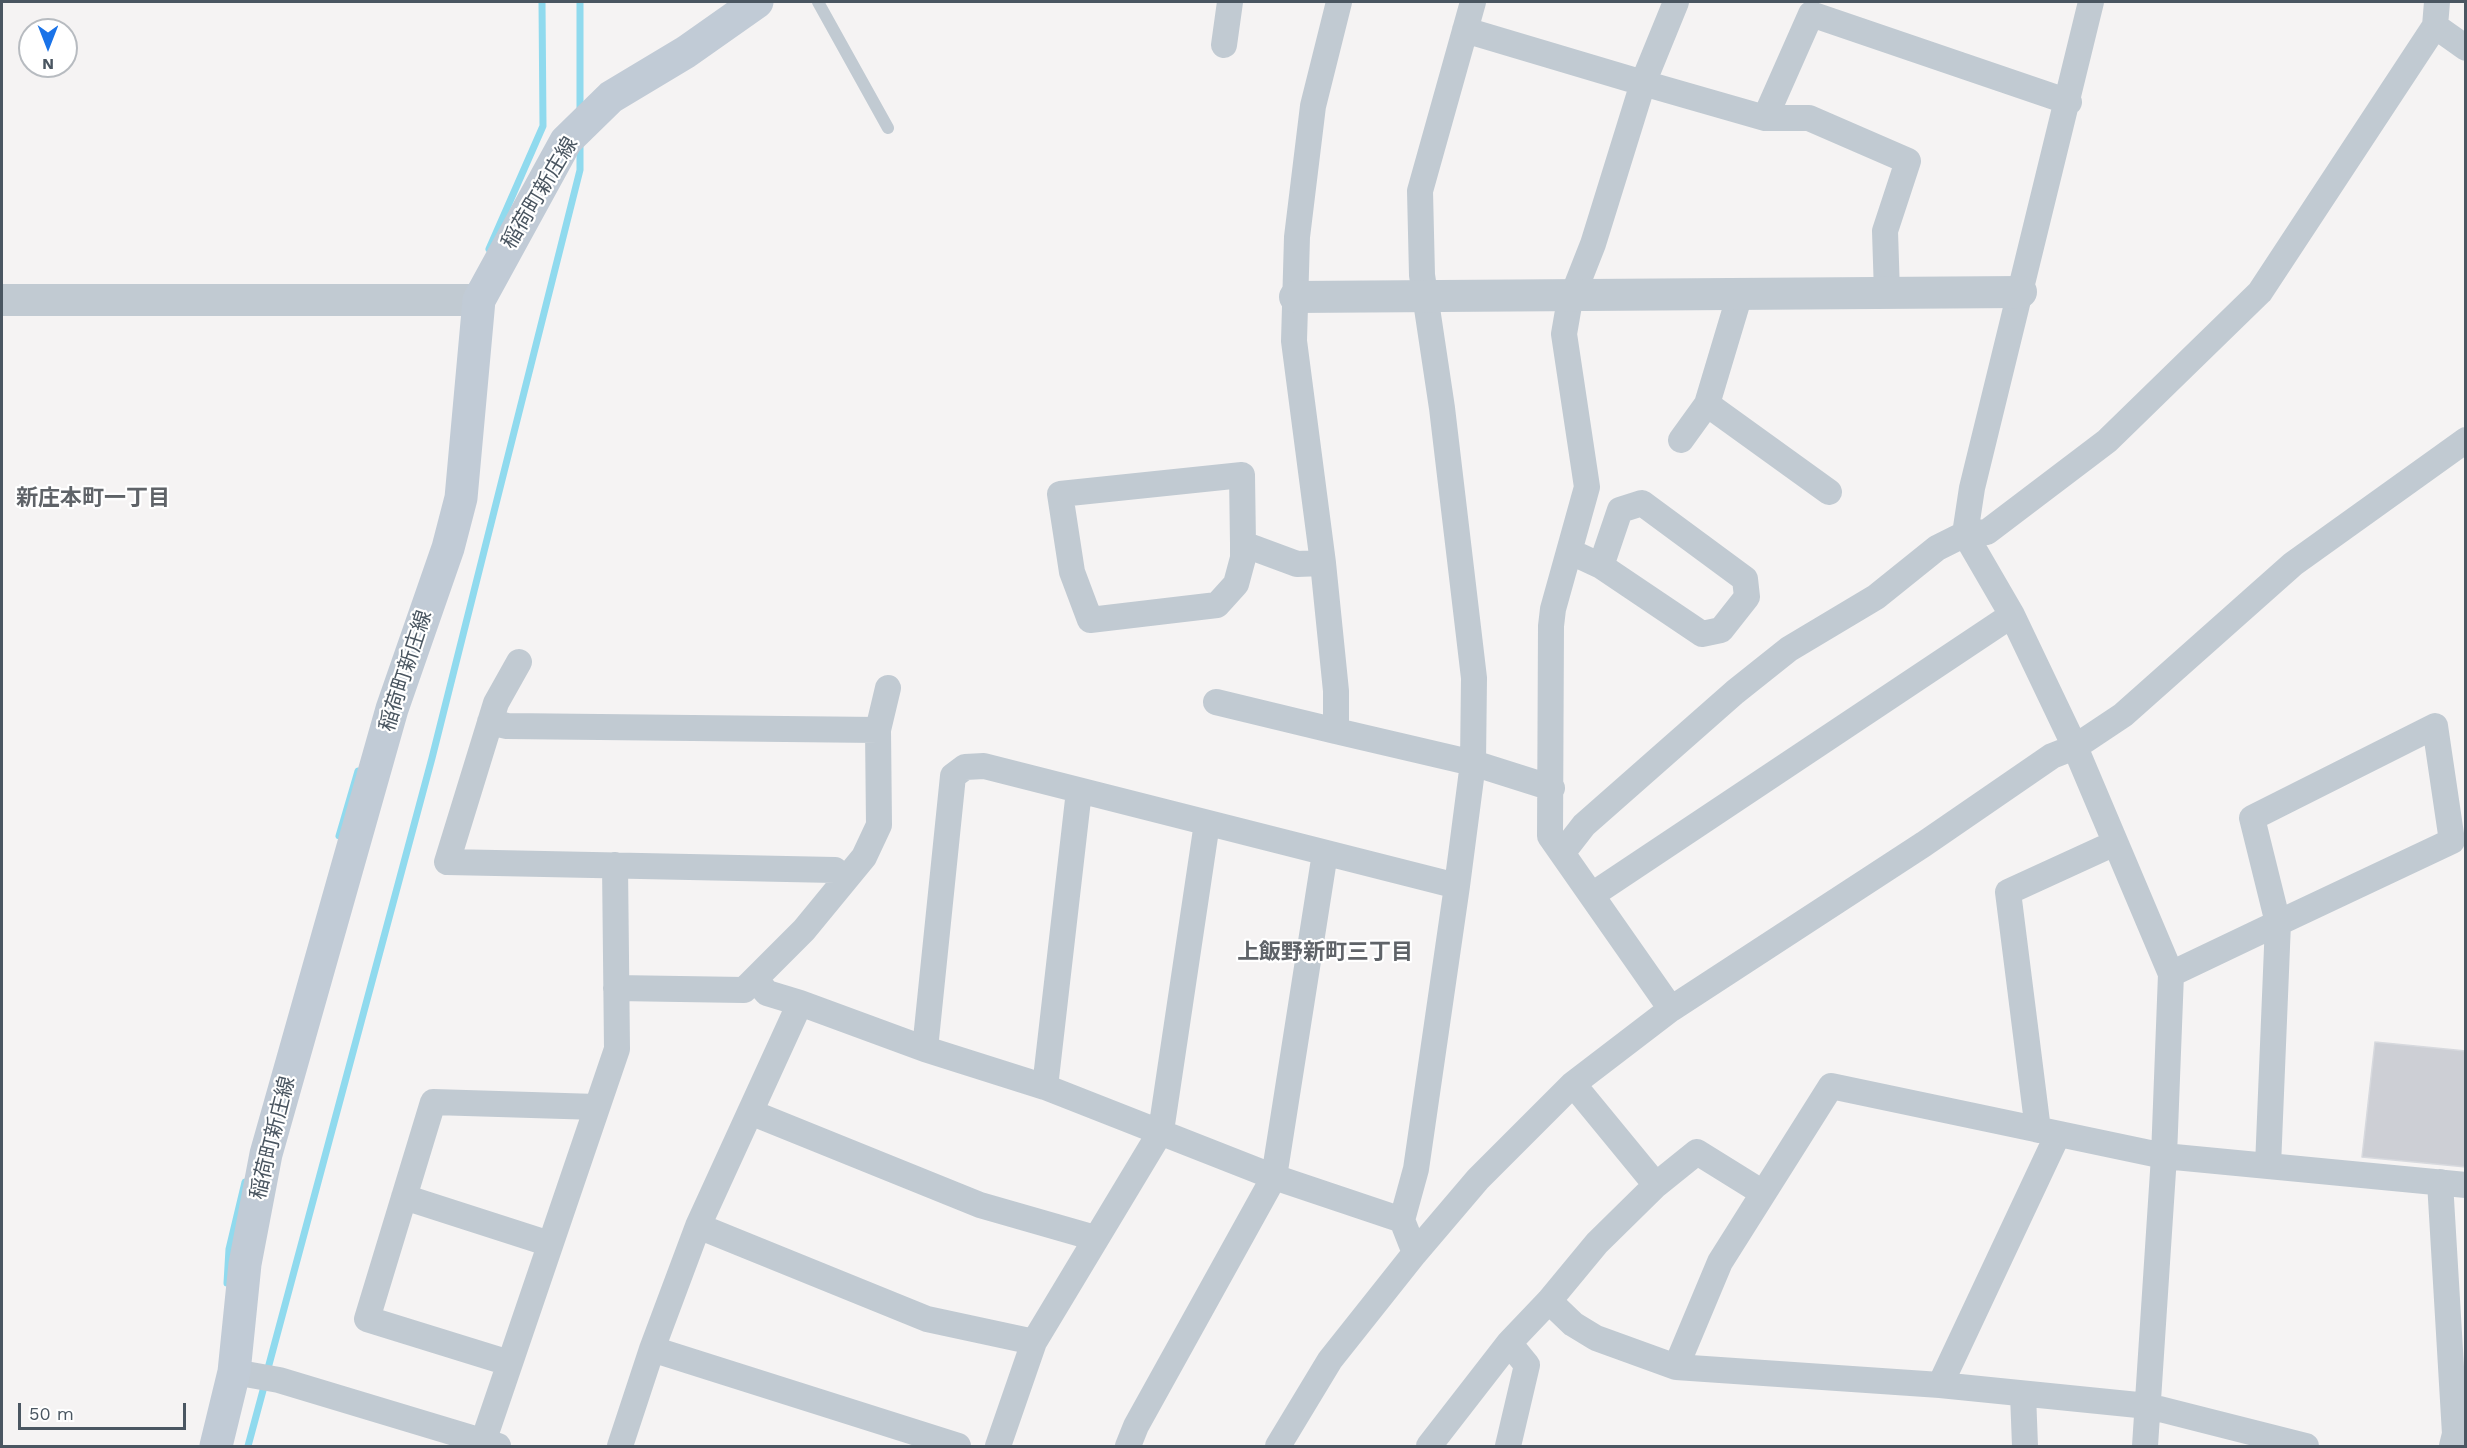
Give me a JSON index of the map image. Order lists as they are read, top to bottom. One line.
{"streets":{"main road":["稲荷町新庄線"]},"districts":["新庄本町一丁目","上飯野新町三丁目"],"scale_bar":"50 m","north":"bottom"}
